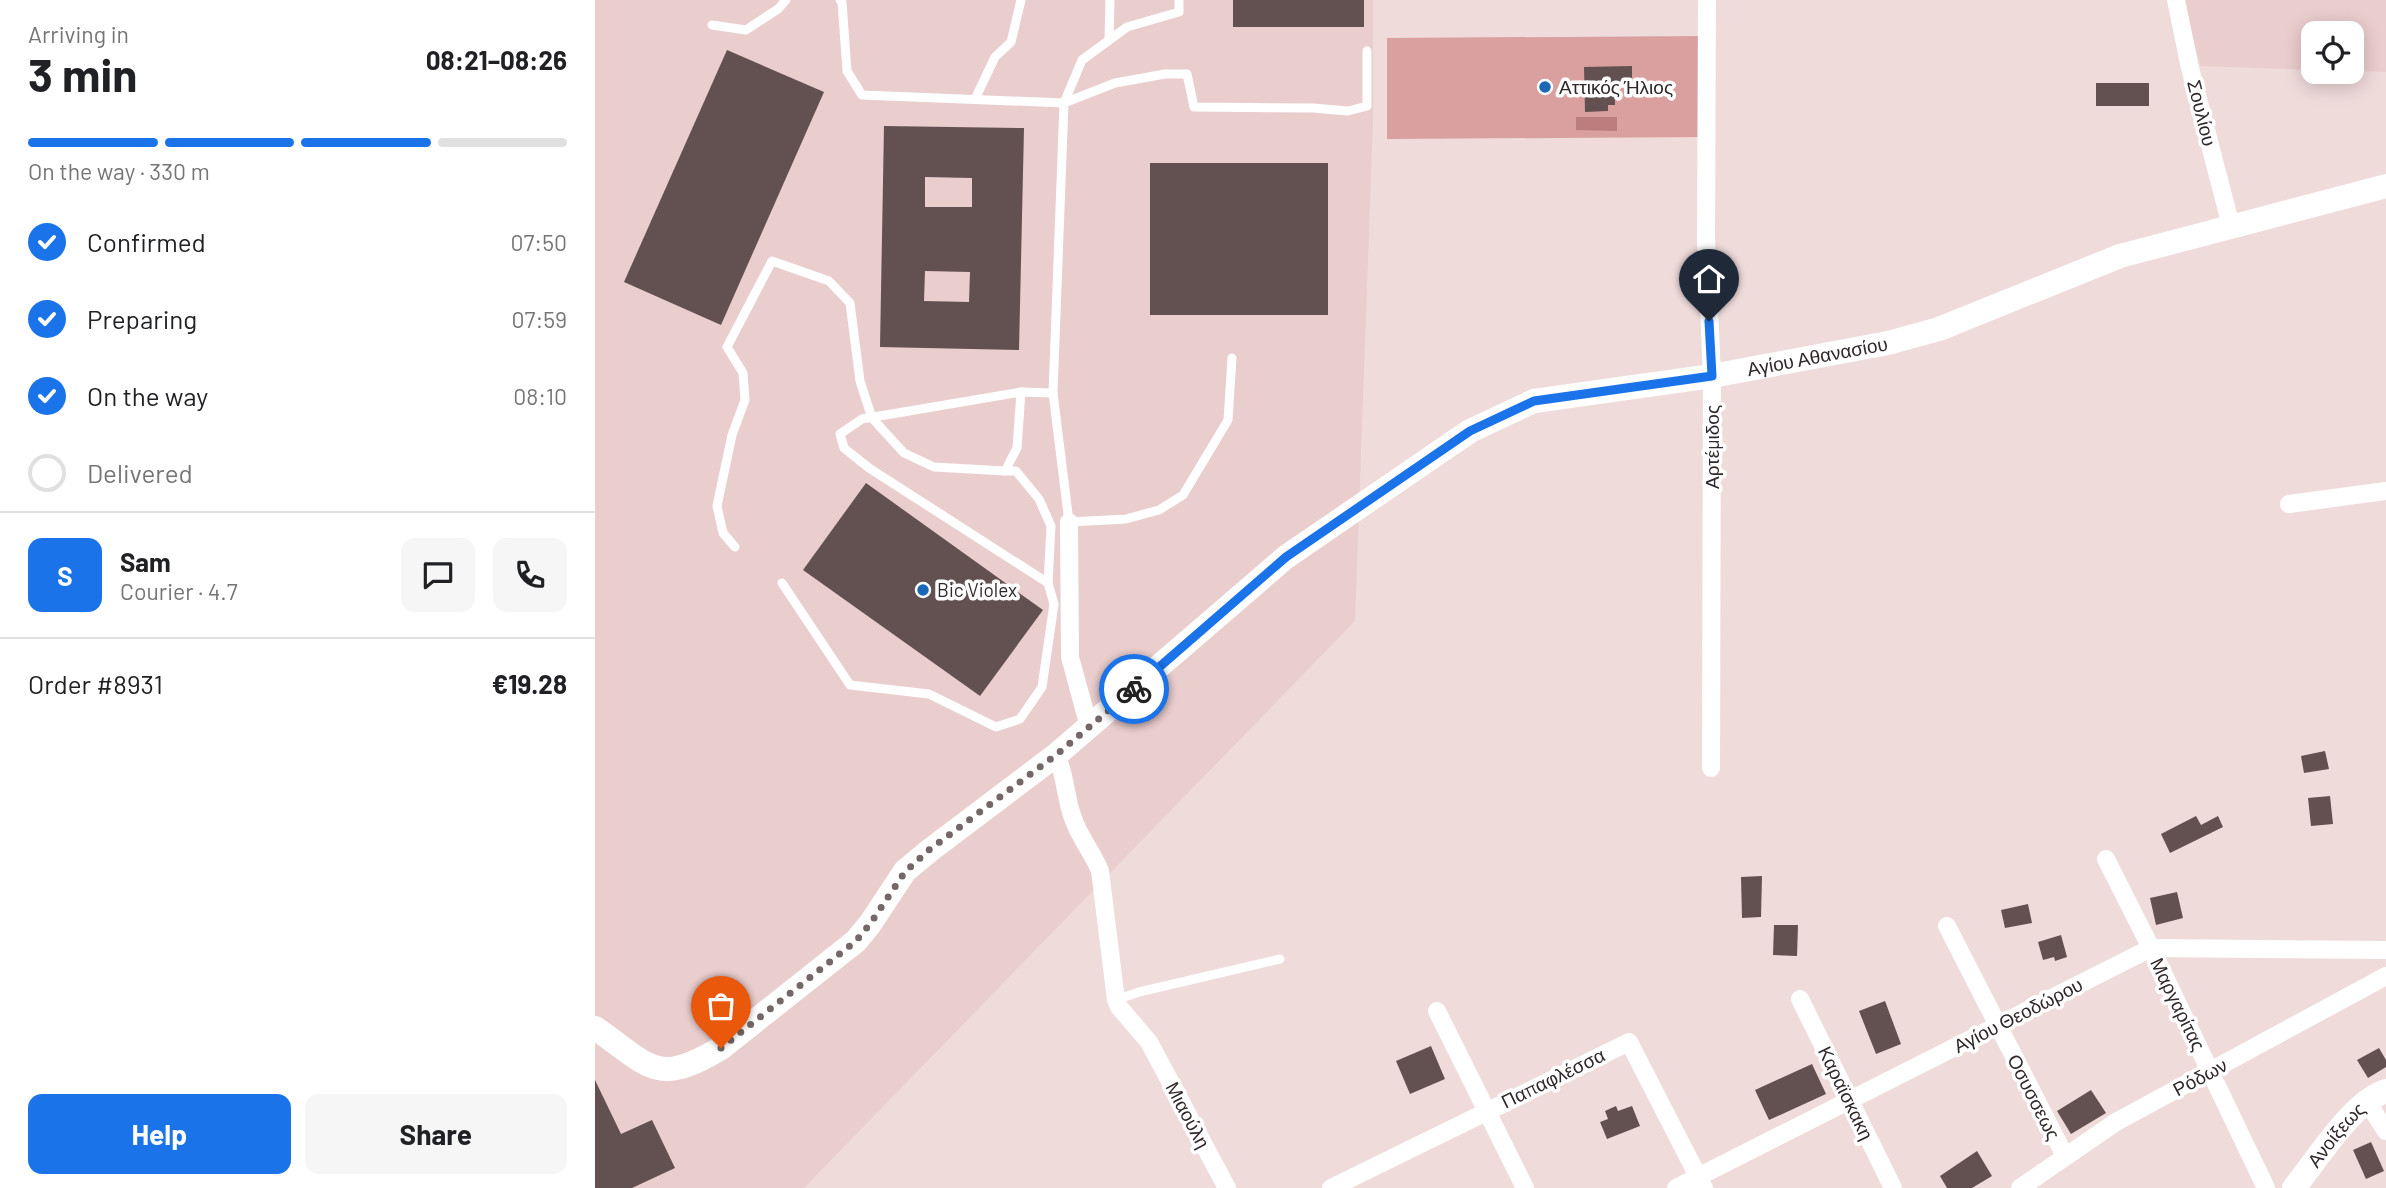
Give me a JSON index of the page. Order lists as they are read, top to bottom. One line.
{"streets":{"street":["Σουλίου","Αγίου Αθανασίου","Αρτέμιδος","Μαργαρίτας","Αγίου Θεοδώρου","Ρόδων","Παπαφλέσσα","Καραϊσκακη","Οσυσσεως","Μιαούλη","Ανοίξεως"]},"crossings":[["Σουλίου","Αγίου Αθανασίου"],["Αγίου Αθανασίου","Αρτέμιδος"],["Μαργαρίτας","Αγίου Θεοδώρου"],["Μαργαρίτας","Ρόδων"],["Αγίου Θεοδώρου","Παπαφλέσσα"],["Αγίου Θεοδώρου","Καραϊσκακη"],["Αγίου Θεοδώρου","Οσυσσεως"],["Ρόδων","Οσυσσεως"]],"places":["Αττικός Ήλιος","Bic Violex"],"page":{"heading":["3 min","Arriving in","08:21–08:26"],"panel":["Sam","Courier · 4.7","Order #8931","€19.28"],"bar":"On the way · 330 m","list":[["Confirmed","07:50"],["Preparing","07:59"],["On the way","08:10"],"Delivered"],"round":"S","buttons":["Help","Share"]}}
